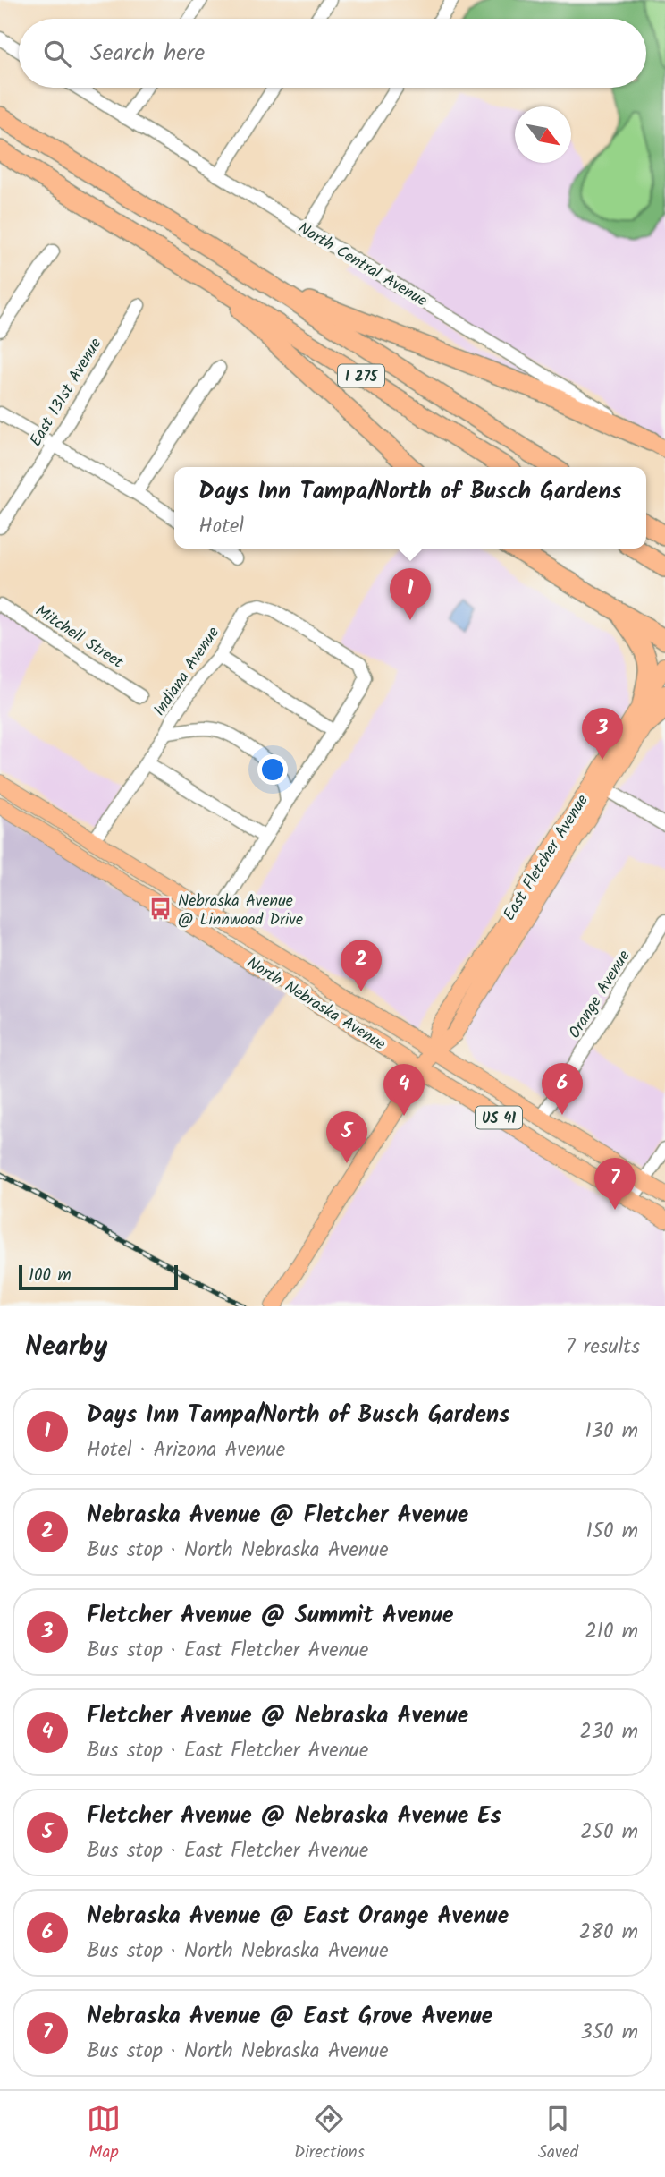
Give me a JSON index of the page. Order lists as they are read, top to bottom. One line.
{"streets":{"highway":["I 275"],"main road":["East Fletcher Avenue","North Nebraska Avenue","US 41"],"street":["North Central Avenue","East 131st Avenue","Mitchell Street","Indiana Avenue","Orange Avenue"]},"crossings":[["Indiana Avenue","North Nebraska Avenue"],["East Fletcher Avenue","North Nebraska Avenue"],["Orange Avenue","North Nebraska Avenue"]],"places":{"bus stop":["Nebraska Avenue @ Linnwood Drive"]},"scale_bar":"100 m","north":"bottom right","page":{"search":"Search here","popup":["Days Inn Tampa/North of Busch Gardens","Hotel"],"pins":["1","3","2","6","4","5","7"],"scale":"100 m","heading":["Nearby","7 results"],"list":[{"mark":"1","name":"Days Inn Tampa/North of Busch Gardens","note":"Hotel · Arizona Avenue","value":"130 m"},{"mark":"2","name":"Nebraska Avenue @ Fletcher Avenue","note":"Bus stop · North Nebraska Avenue","value":"150 m"},{"mark":"3","name":"Fletcher Avenue @ Summit Avenue","note":"Bus stop · East Fletcher Avenue","value":"210 m"},{"mark":"4","name":"Fletcher Avenue @ Nebraska Avenue","note":"Bus stop · East Fletcher Avenue","value":"230 m"},{"mark":"5","name":"Fletcher Avenue @ Nebraska Avenue Es","note":"Bus stop · East Fletcher Avenue","value":"250 m"},{"mark":"6","name":"Nebraska Avenue @ East Orange Avenue","note":"Bus stop · North Nebraska Avenue","value":"280 m"},{"mark":"7","name":"Nebraska Avenue @ East Grove Avenue","note":"Bus stop · North Nebraska Avenue","value":"350 m"}],"nav":["Map","Directions","Saved"]}}
